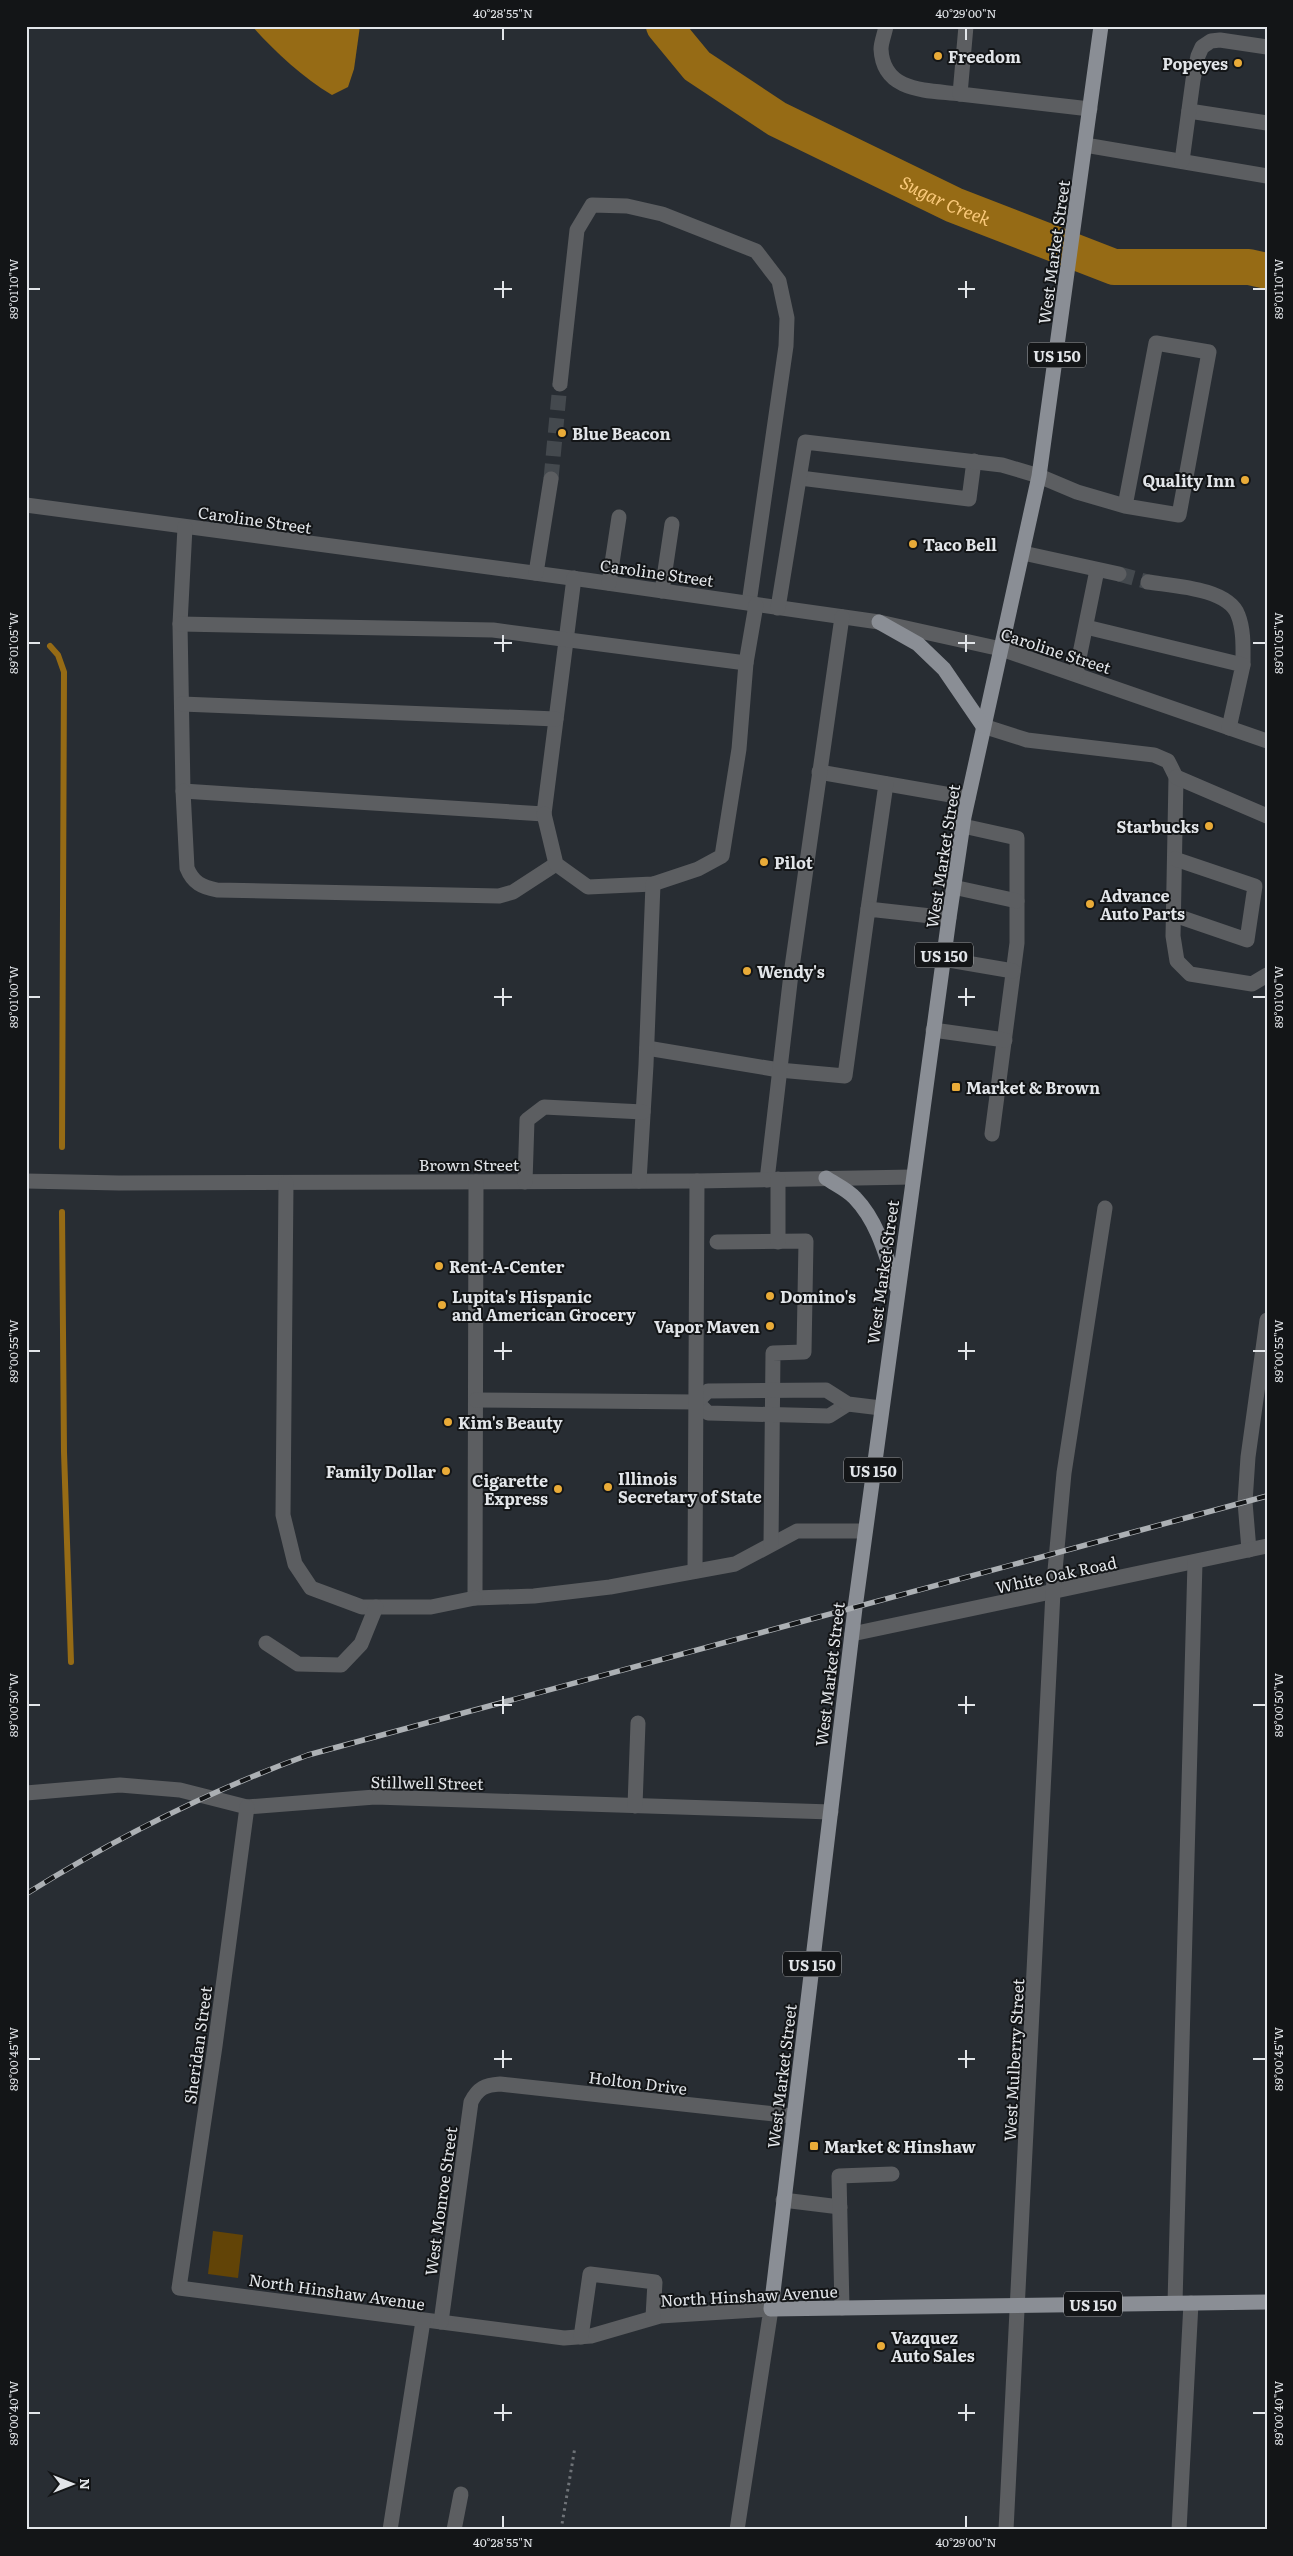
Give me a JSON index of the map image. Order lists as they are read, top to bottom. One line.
{"streets":{"main road":["West Market Street","US 150","North Hinshaw Avenue"],"street":["Caroline Street","Brown Street","White Oak Road","Stillwell Street","Sheridan Street","West Mulberry Street","Holton Drive","West Monroe Street"]},"crossings":[["West Market Street","Caroline Street"],["West Market Street","Brown Street"],["West Market Street","White Oak Road"],["West Market Street","Stillwell Street"],["West Market Street","Holton Drive"],["West Market Street","North Hinshaw Avenue"],["White Oak Road","West Mulberry Street"],["Stillwell Street","Sheridan Street"],["Sheridan Street","North Hinshaw Avenue"],["West Mulberry Street","North Hinshaw Avenue"],["Holton Drive","West Monroe Street"],["West Monroe Street","North Hinshaw Avenue"]],"water":["Sugar Creek"],"places":{"other":["Freedom","Popeyes","Blue Beacon","Quality Inn","Taco Bell","Starbucks","Pilot","Advance Auto Parts","Wendy's","Rent-A-Center","Domino's","Lupita's Hispanic and American Grocery","Vapor Maven","Kim's Beauty","Family Dollar","Illinois Secretary of State","Cigarette Express","Vazquez Auto Sales"],"transit":["Market & Brown","Market & Hinshaw"]},"north":"right","coordinates":["40°28'55\"N","40°29'00\"N","89°01'10\"W","89°01'05\"W","89°01'00\"W","89°00'55\"W","89°00'50\"W","89°00'45\"W","89°00'40\"W"]}
